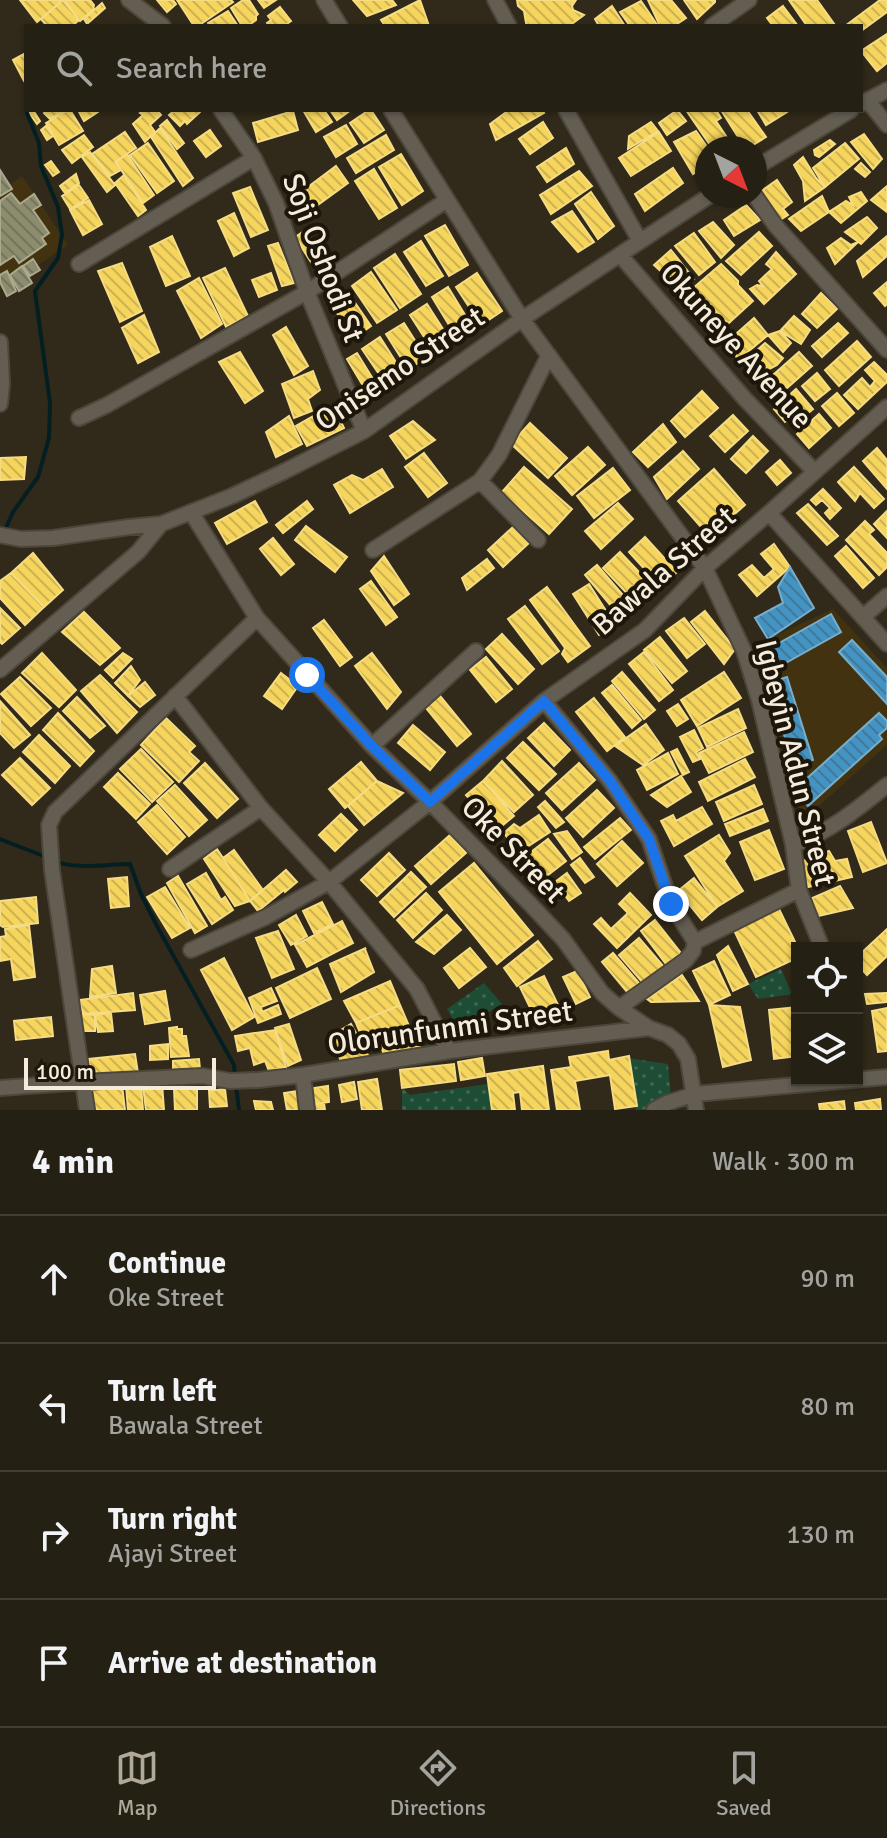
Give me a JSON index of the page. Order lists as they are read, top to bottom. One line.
{"streets":{"street":["Soji Oshodi St","Okuneye Avenue","Onisemo Street","Bawala Street","Igbeyin Adun Street","Oke Street","Olorunfunmi Street"]},"crossings":[["Soji Oshodi St","Onisemo Street"],["Okuneye Avenue","Onisemo Street"],["Okuneye Avenue","Bawala Street"],["Onisemo Street","Igbeyin Adun Street"],["Onisemo Street","Oke Street"],["Bawala Street","Igbeyin Adun Street"],["Bawala Street","Oke Street"],["Oke Street","Olorunfunmi Street"]],"scale_bar":"100 m","north":"bottom right","page":{"search":"Search here","scale":"100 m","heading":["4 min","Walk · 300 m"],"list":[["Continue","Oke Street","90 m"],["Turn left","Bawala Street","80 m"],["Turn right","Ajayi Street","130 m"],"Arrive at destination"],"nav":["Map","Directions","Saved"]}}
